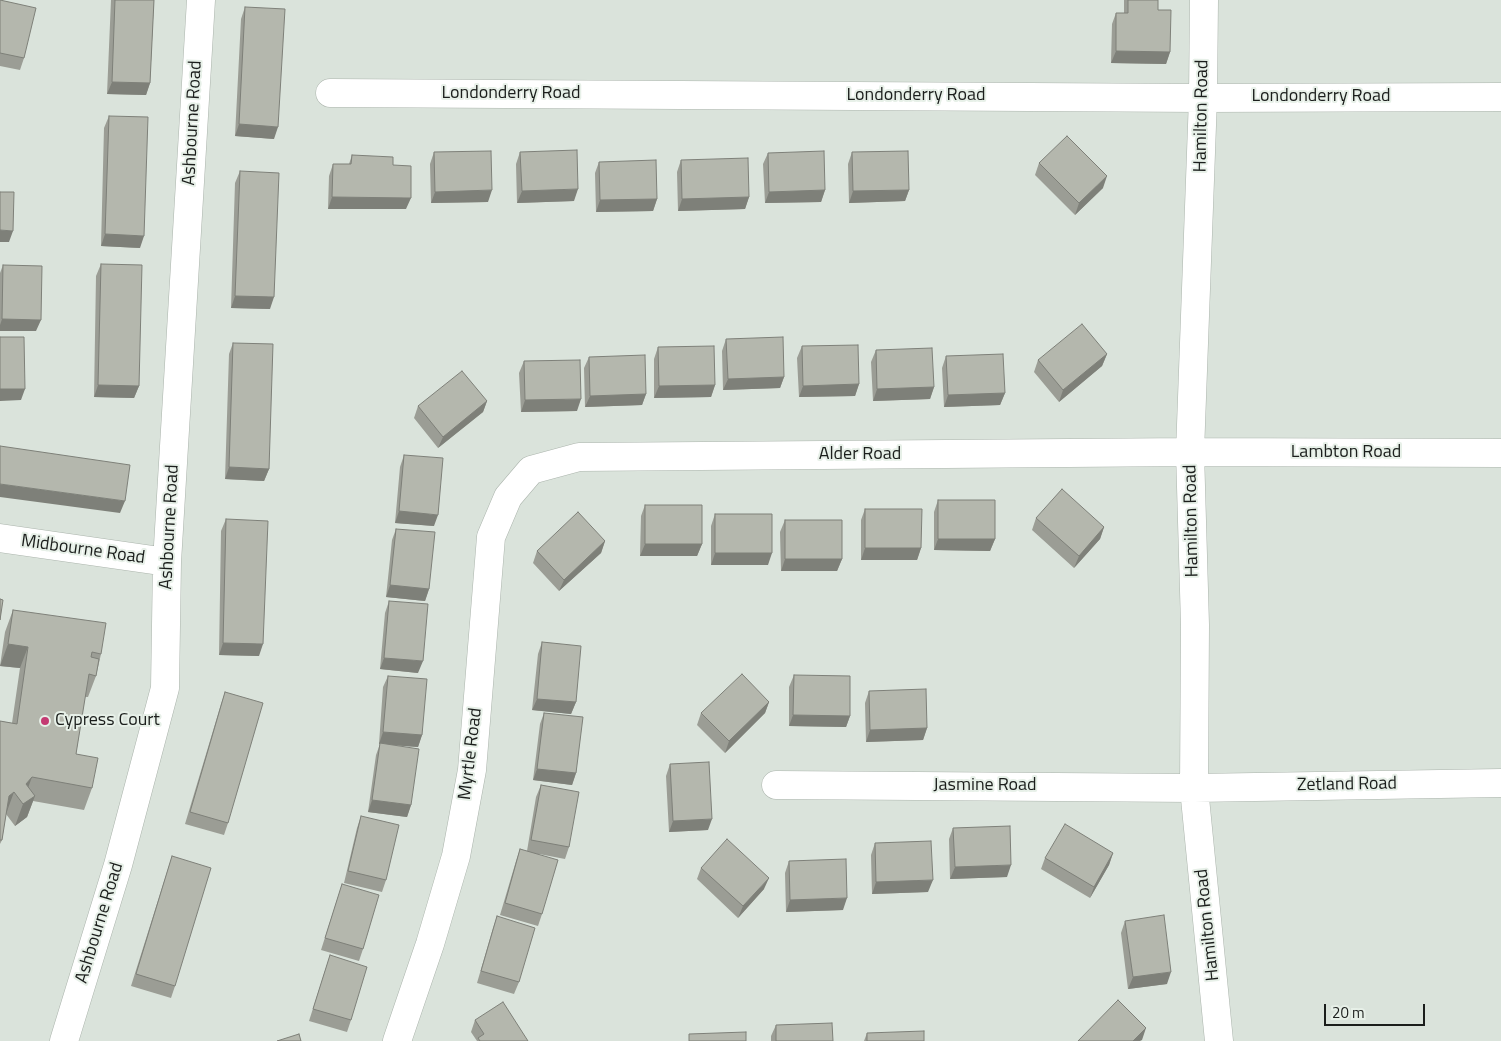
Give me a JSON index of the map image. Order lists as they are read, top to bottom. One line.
{"streets":{"street":["Londonderry Road","Hamilton Road","Ashbourne Road","Lambton Road","Alder Road","Midbourne Road","Myrtle Road","Zetland Road","Jasmine Road"]},"crossings":[["Londonderry Road","Hamilton Road"],["Hamilton Road","Lambton Road"],["Hamilton Road","Alder Road"],["Hamilton Road","Zetland Road"],["Hamilton Road","Jasmine Road"],["Ashbourne Road","Midbourne Road"],["Lambton Road","Alder Road"],["Alder Road","Myrtle Road"],["Zetland Road","Jasmine Road"]],"places":["Cypress Court"],"scale_bar":"20 m"}
